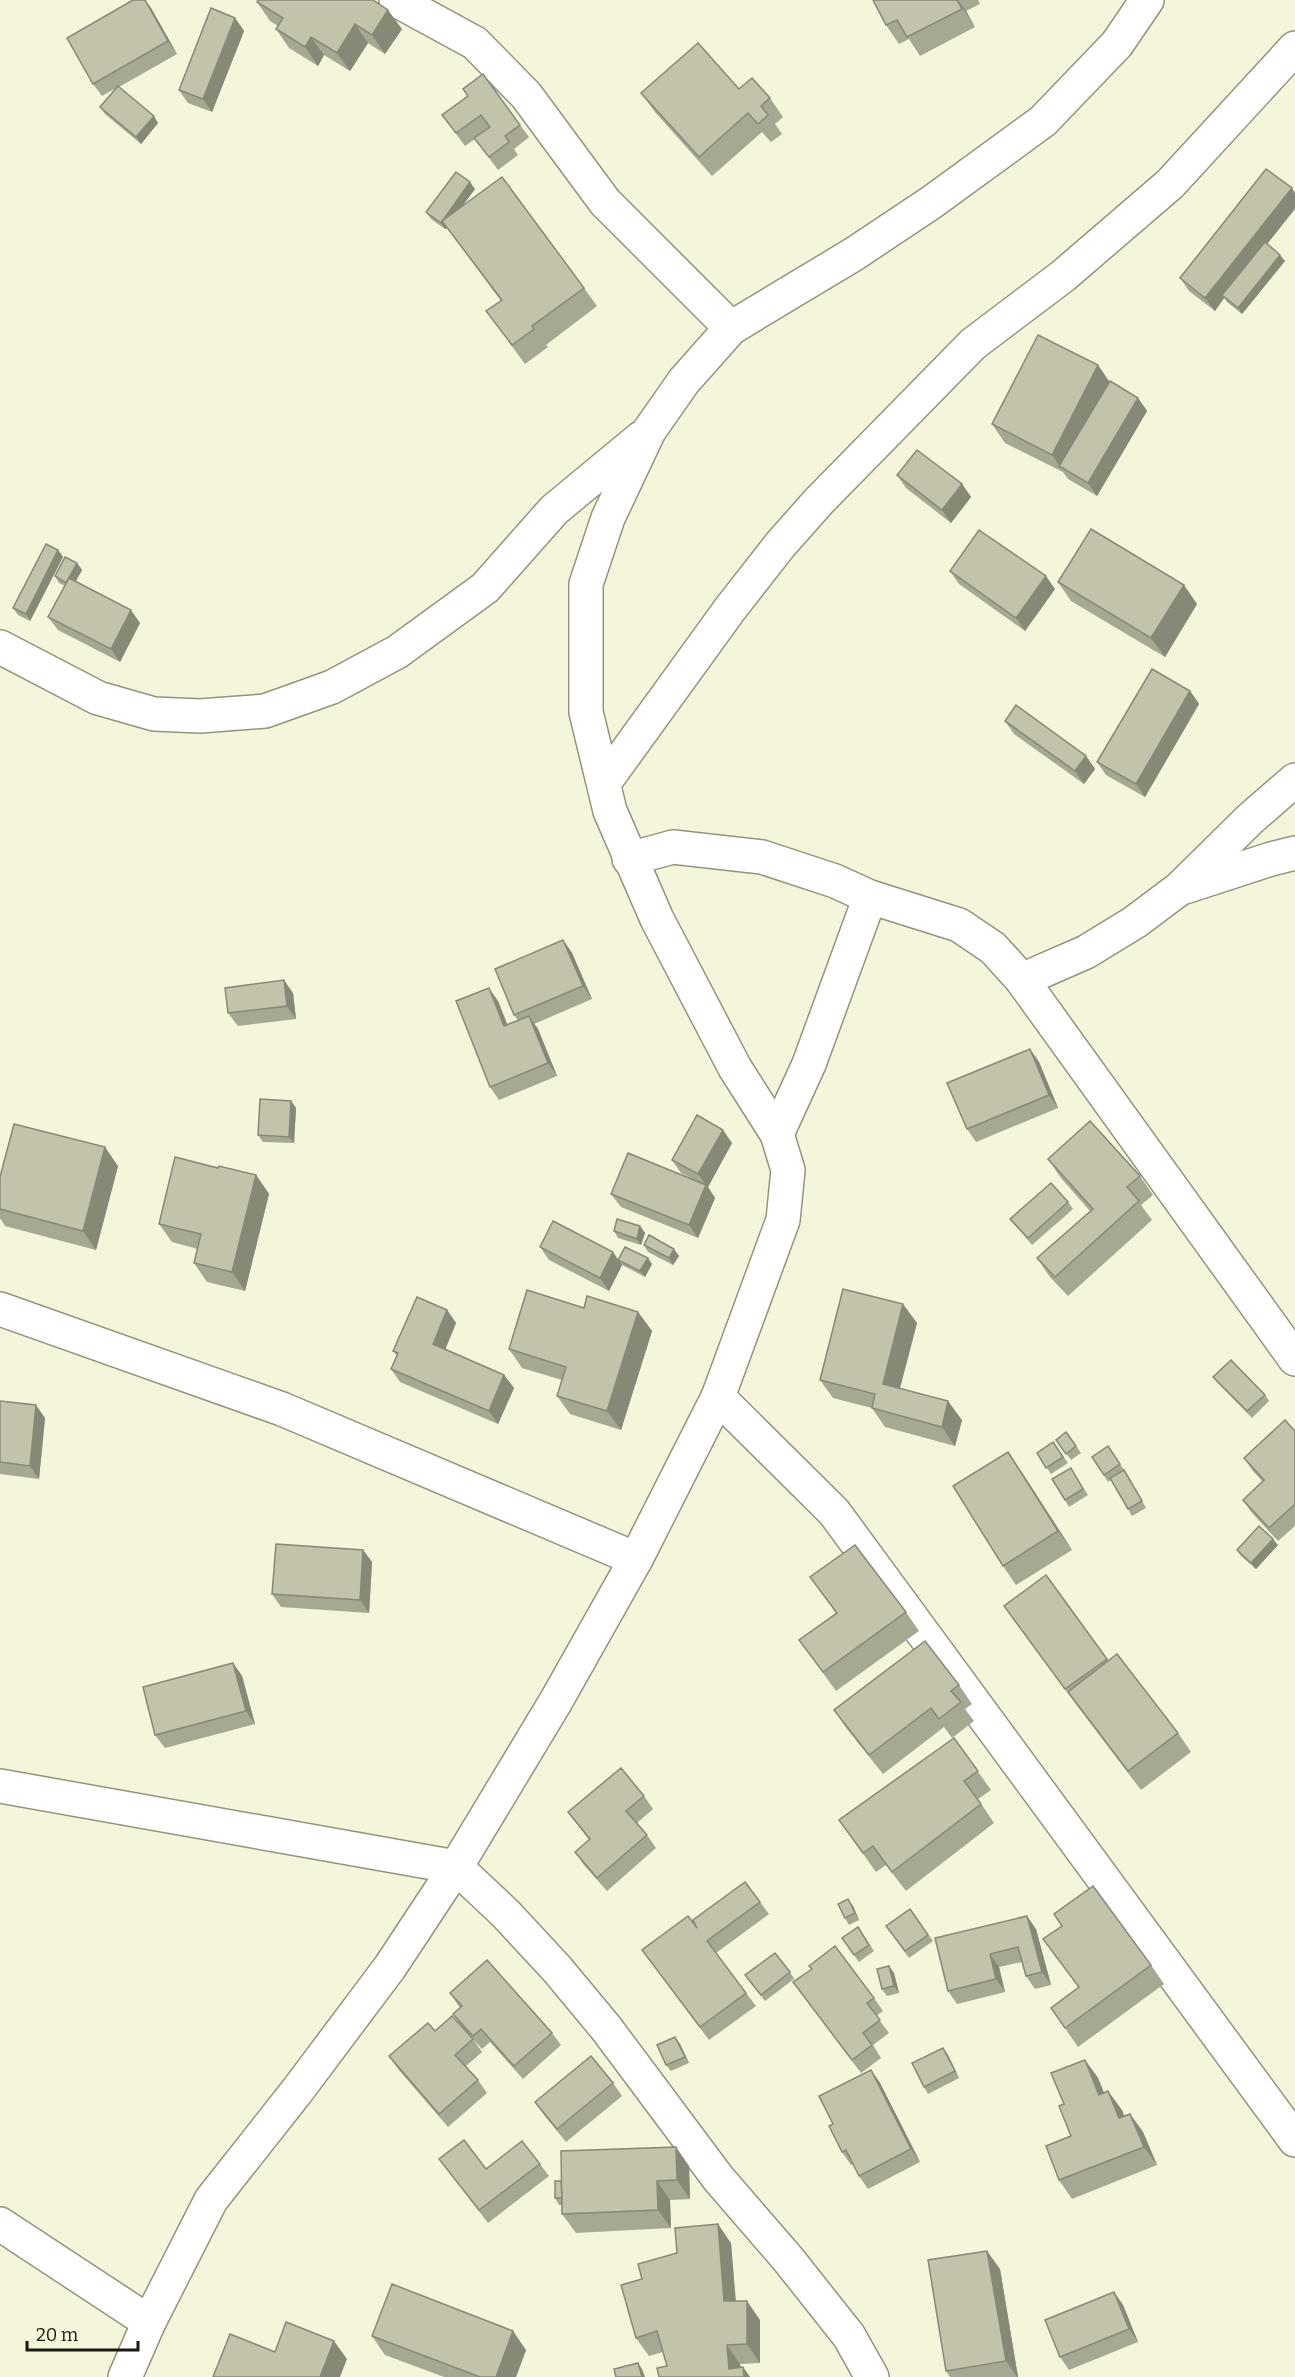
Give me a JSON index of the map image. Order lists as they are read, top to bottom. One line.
{"scale_bar":"20 m"}
